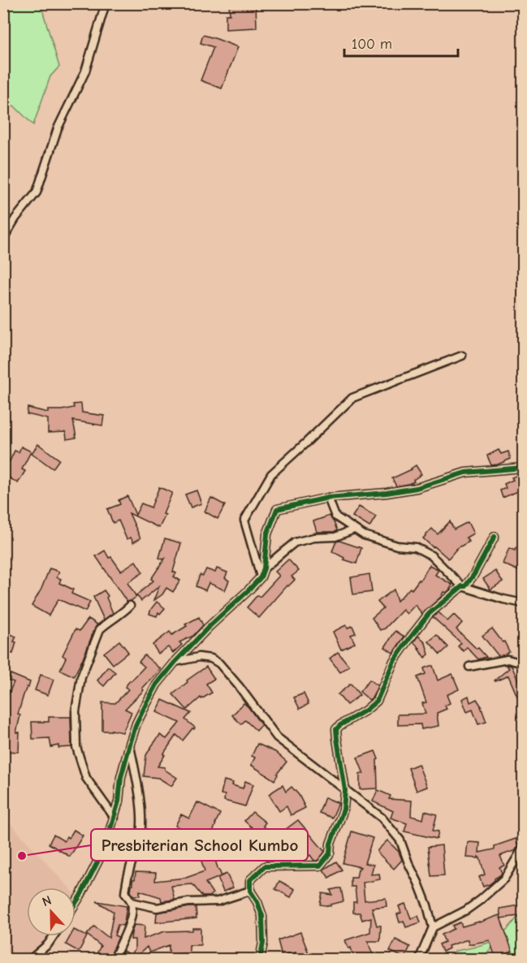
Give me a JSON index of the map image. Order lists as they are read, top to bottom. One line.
{"places":["Presbiterian School Kumbo"],"scale_bar":"100 m","north":"top"}
